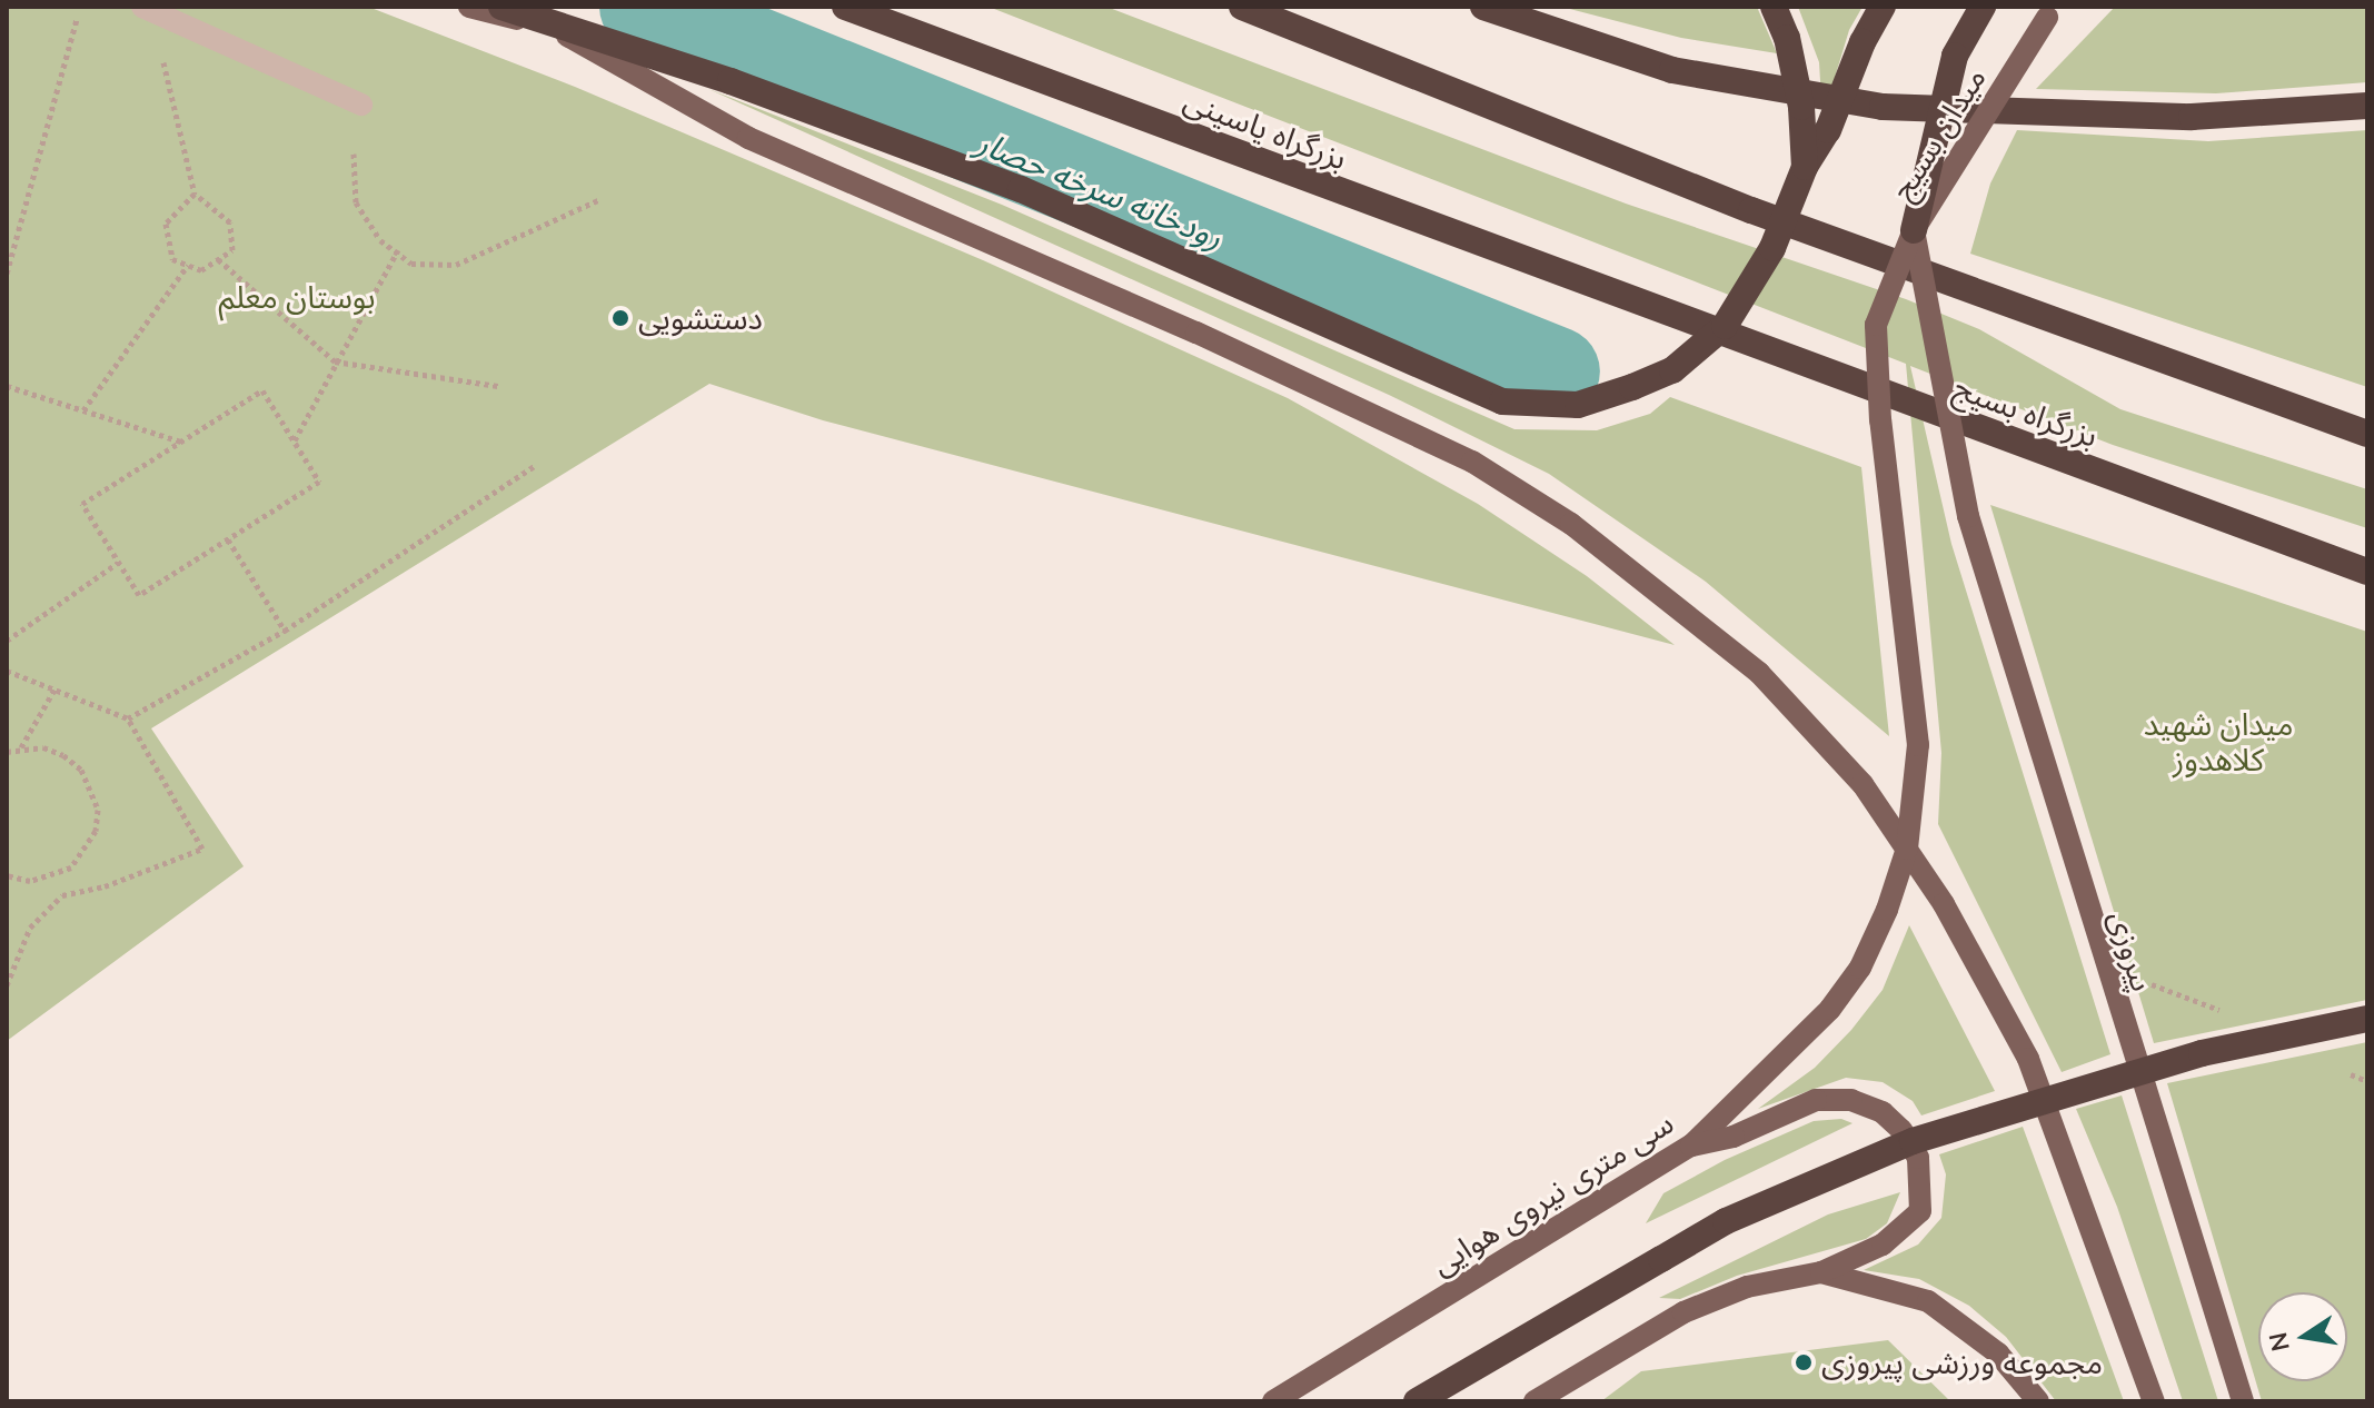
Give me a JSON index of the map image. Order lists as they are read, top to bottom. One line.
{"streets":{"highway":["بزرگراه یاسینی","بزرگراه بسیج"],"main road":["میدان بسیج","پیروزی","سی متری نیروی هوایی"]},"crossings":[["بزرگراه یاسینی","بزرگراه بسیج"],["میدان بسیج","پیروزی"],["میدان بسیج","سی متری نیروی هوایی"]],"water":["رودخانه سرخه حصار"],"parks":["بوستان معلم","میدان شهید کلاهدوز"],"places":["دستشویی","مجموعه ورزشی پیروزی"],"north":"left"}
